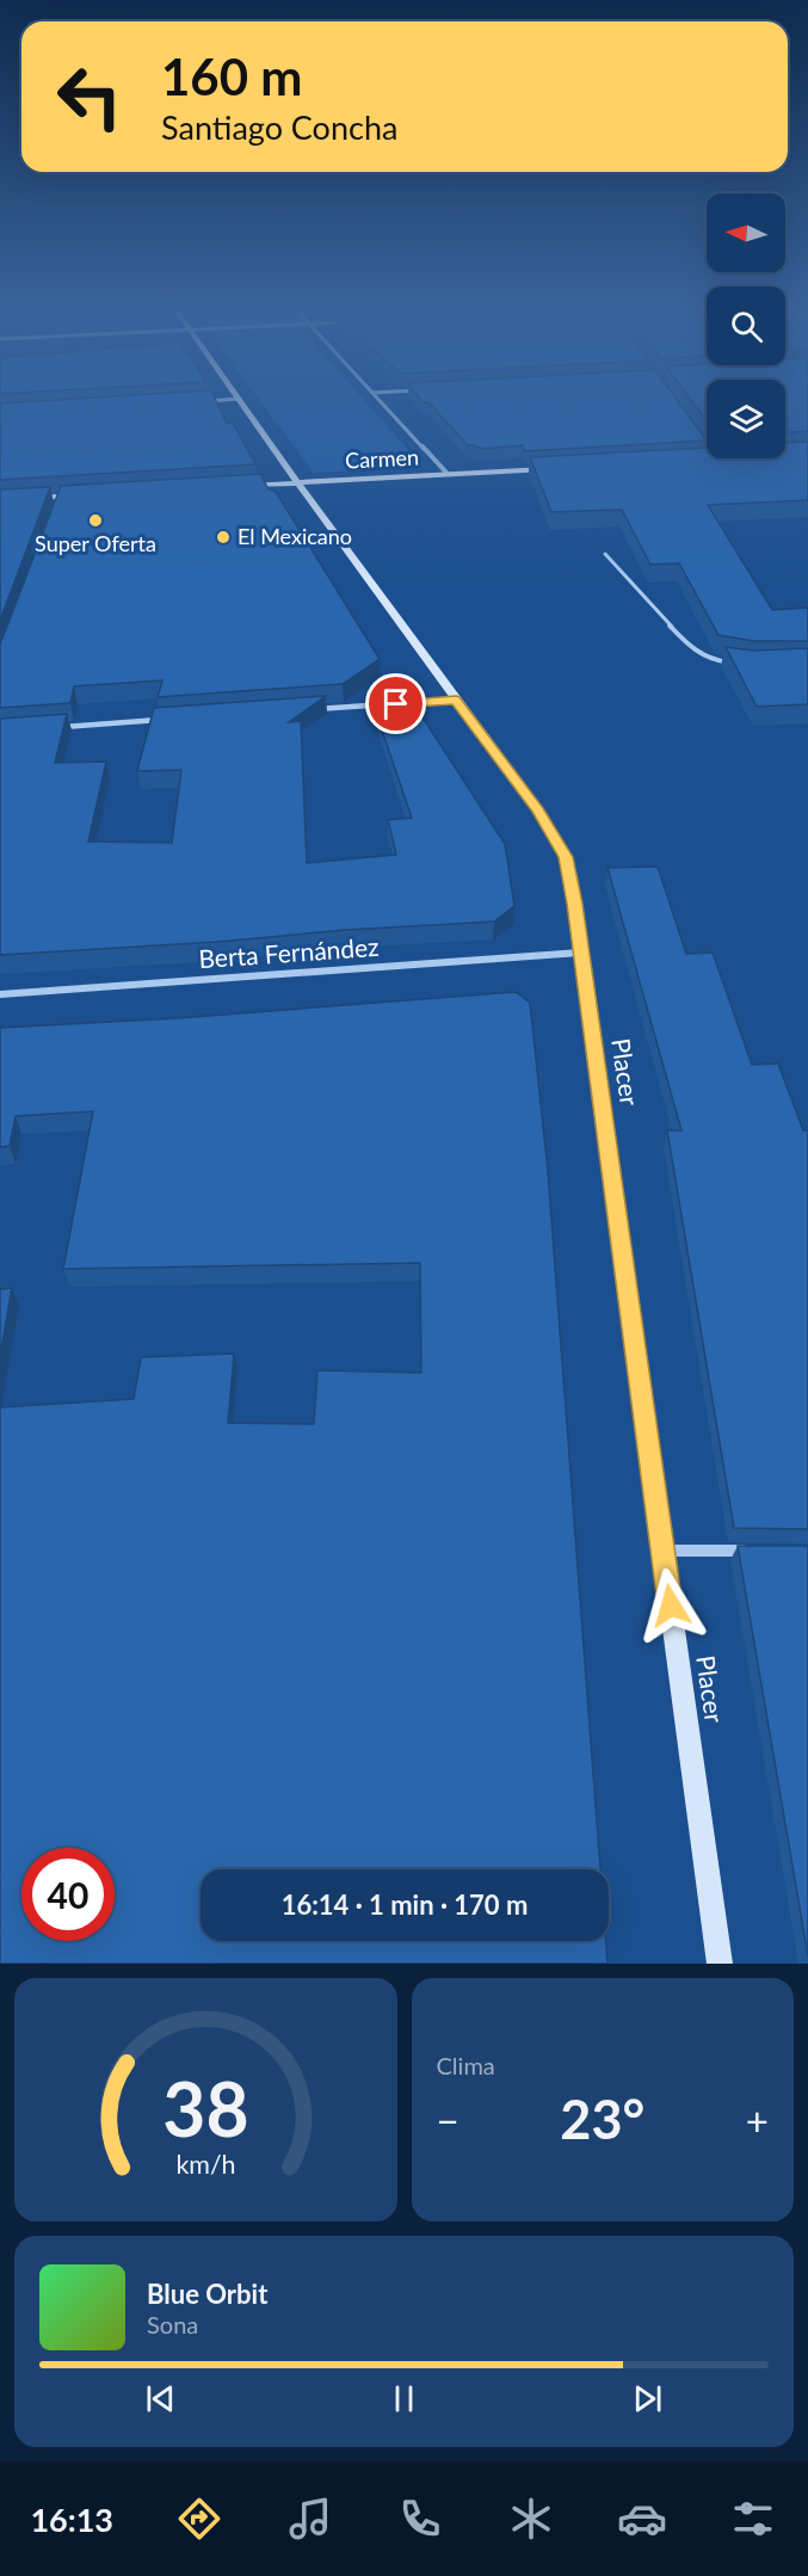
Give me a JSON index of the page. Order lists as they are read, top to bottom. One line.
{"streets":{"street":["Carmen","Berta Fernández","Placer"]},"crossings":[["Carmen","Placer"],["Berta Fernández","Placer"]],"places":["Super Oferta","El Mexicano"],"north":"left","page":{"turn":["160 m","Santiago Concha"],"limit":"40","trip":"16:14 · 1 min · 170 m","tile":"Clima","heat":["−","23°","+"],"song":["Blue Orbit","Sona"],"tabs":"16:13","gauge":["38","km/h"]}}
